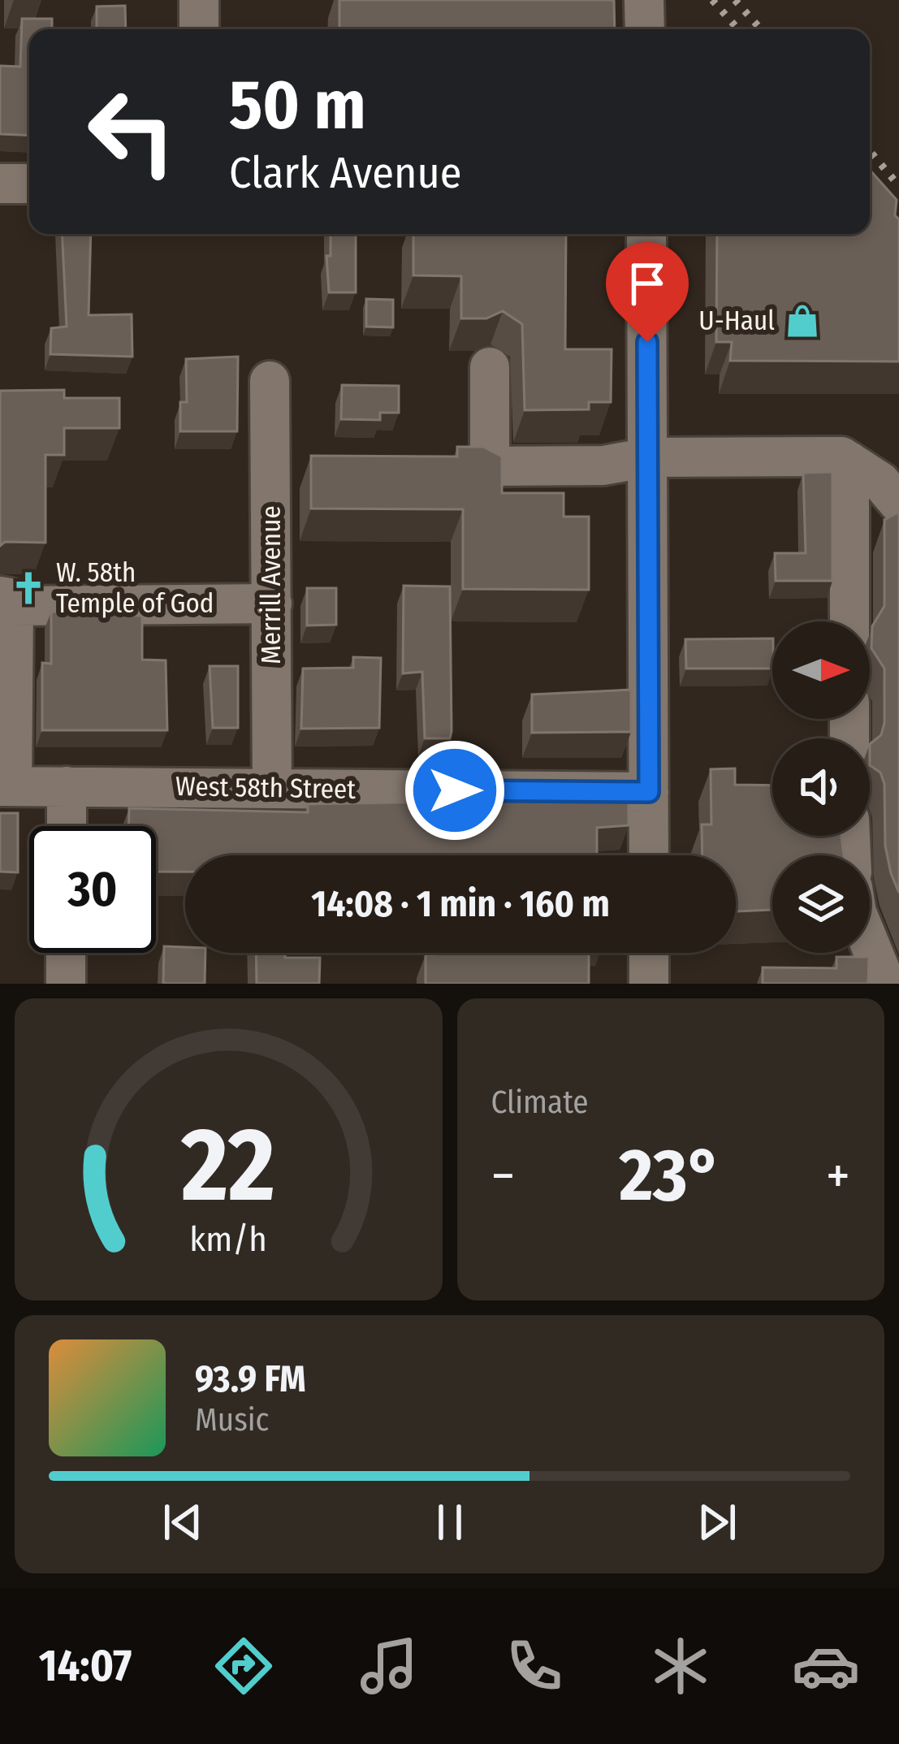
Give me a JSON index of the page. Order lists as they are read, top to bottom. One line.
{"streets":{"street":["Merrill Avenue","West 58th Street"]},"crossings":[["Merrill Avenue","West 58th Street"]],"places":{"shop":["U-Haul"],"church":["W. 58th Temple of God"]},"north":"right","page":{"turn":["50 m","Clark Avenue"],"limit":"30","trip":"14:08 · 1 min · 160 m","tile":"Climate","heat":["−","23°","+"],"song":["93.9 FM","Music"],"tabs":"14:07","gauge":["22","km/h"]}}
